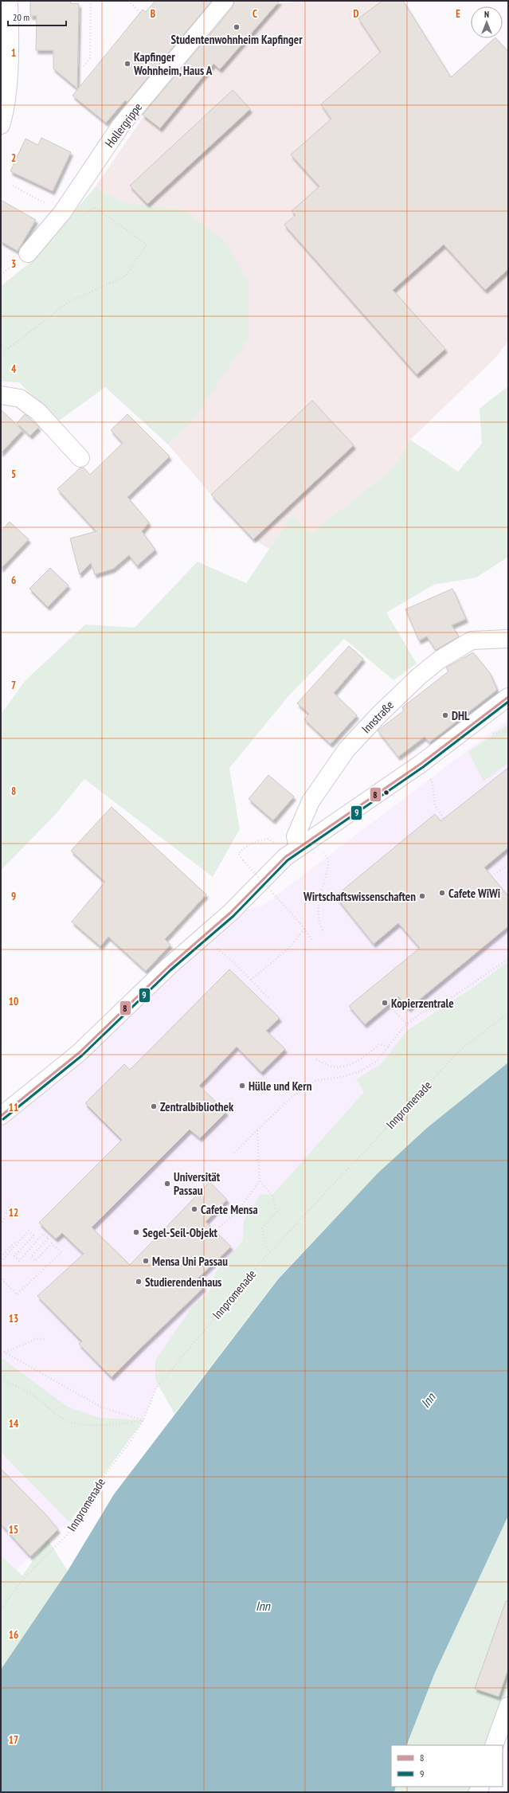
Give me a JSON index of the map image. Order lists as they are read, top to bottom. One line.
{"streets":{"street":["Hollergrippe","Innstraße"],"path":["Innpromenade"]},"water":["Inn"],"places":["Studentenwohnheim Kapfinger","Kapfinger Wohnheim, Haus A","DHL","Cafete WiWi","Wirtschaftswissenschaften","Kopierzentrale","Hülle und Kern","Zentralbibliothek","Universität Passau","Cafete Mensa","Segel-Seil-Objekt","Mensa Uni Passau","Studierendenhaus"],"lines":["transit line 8","transit line 9"],"legend":["8","9"],"scale_bar":"20 m","north":"top","grid":{"columns":["B","C","D","E"],"rows":["1","2","3","4","5","6","7","8","9","10","11","12","13","14","15","16","17"]}}
